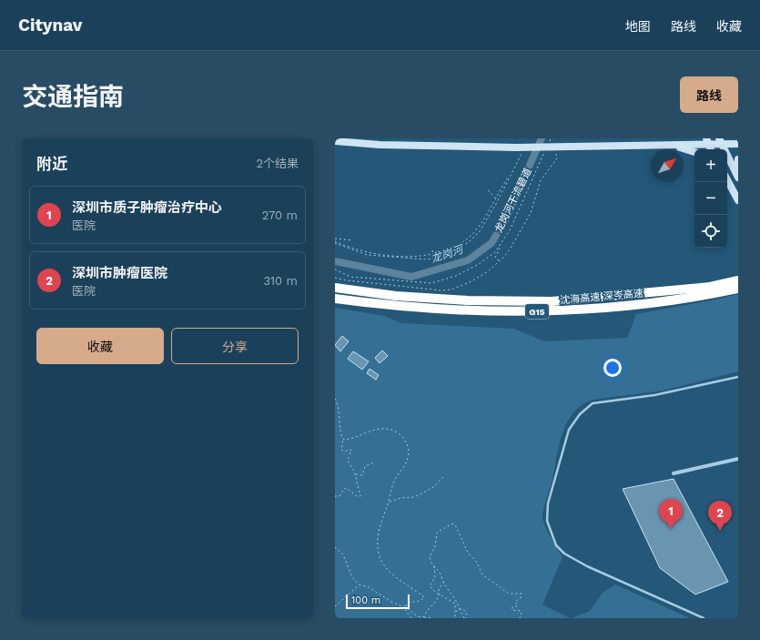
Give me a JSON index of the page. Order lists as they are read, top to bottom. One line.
{"streets":{"highway":["沈海高速 深岑高速","G15"],"path":["龙岗河干流碧道"]},"water":["龙岗河"],"scale_bar":"100 m","north":"top right","page":{"header":"Citynav","nav":["地图","路线","收藏"],"title":"交通指南","buttons":["路线",["收藏","分享"]],"heading":["附近","2个结果"],"map_buttons":["+","−"],"list":[{"mark":"1","name":"深圳市质子肿瘤治疗中心","note":"医院","value":"270 m"},{"mark":"2","name":"深圳市肿瘤医院","note":"医院","value":"310 m"}],"pins":["1","2"],"scale":"100 m"}}
